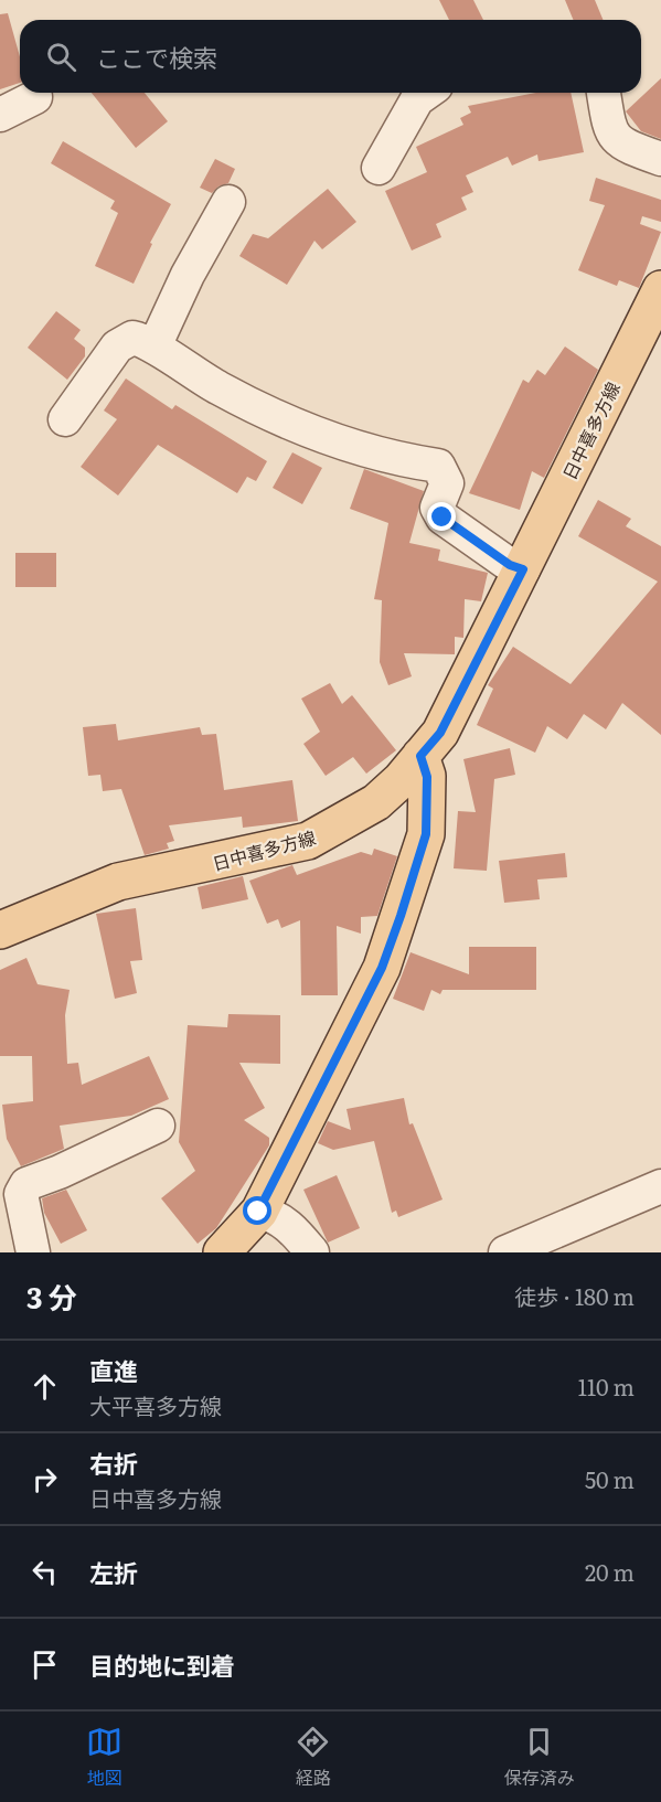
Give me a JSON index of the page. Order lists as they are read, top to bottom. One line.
{"streets":{"main road":["日中喜多方線"]},"page":{"search":"ここで検索","heading":["3 分","徒歩 · 180 m"],"list":[["直進","大平喜多方線","110 m"],["右折","日中喜多方線","50 m"],["左折","20 m"],"目的地に到着"],"nav":["地図","経路","保存済み"]}}
